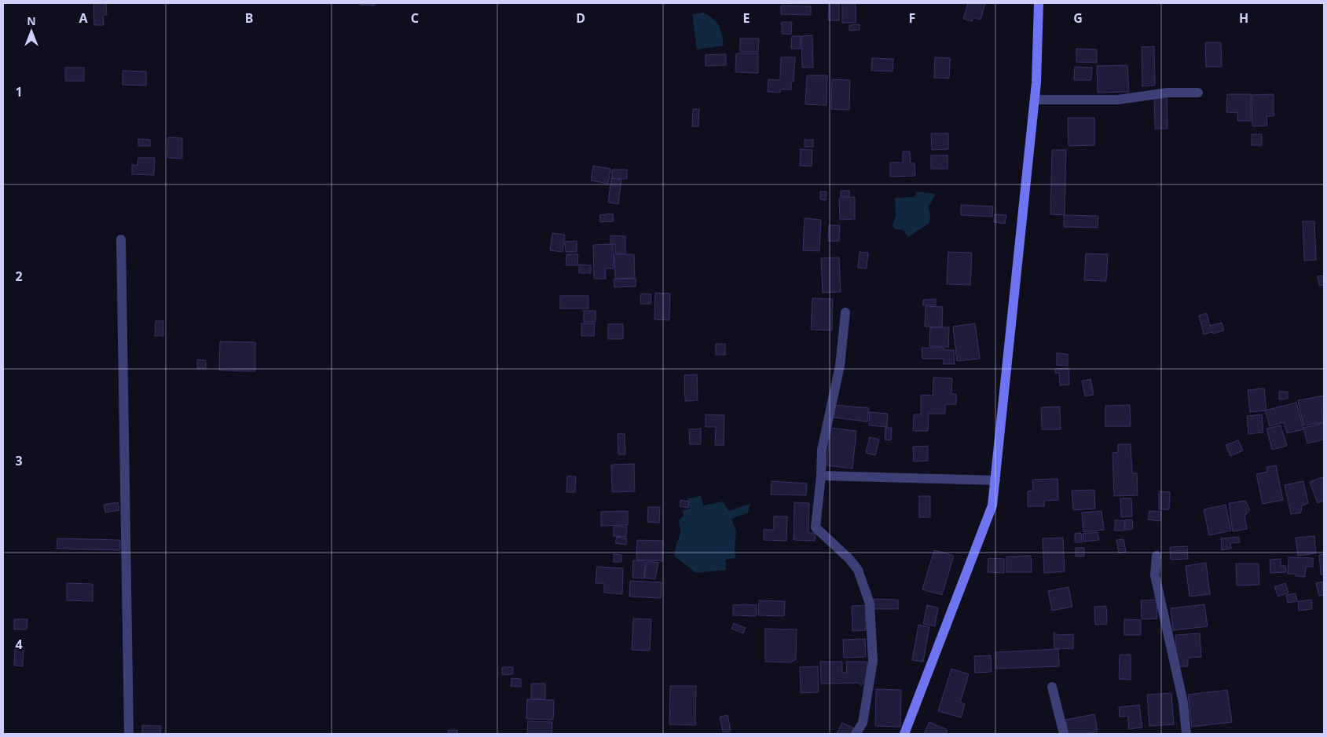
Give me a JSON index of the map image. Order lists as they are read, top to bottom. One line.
{"north":"top","grid":{"columns":["A","B","C","D","E","F","G","H"],"rows":["1","2","3","4"]}}
